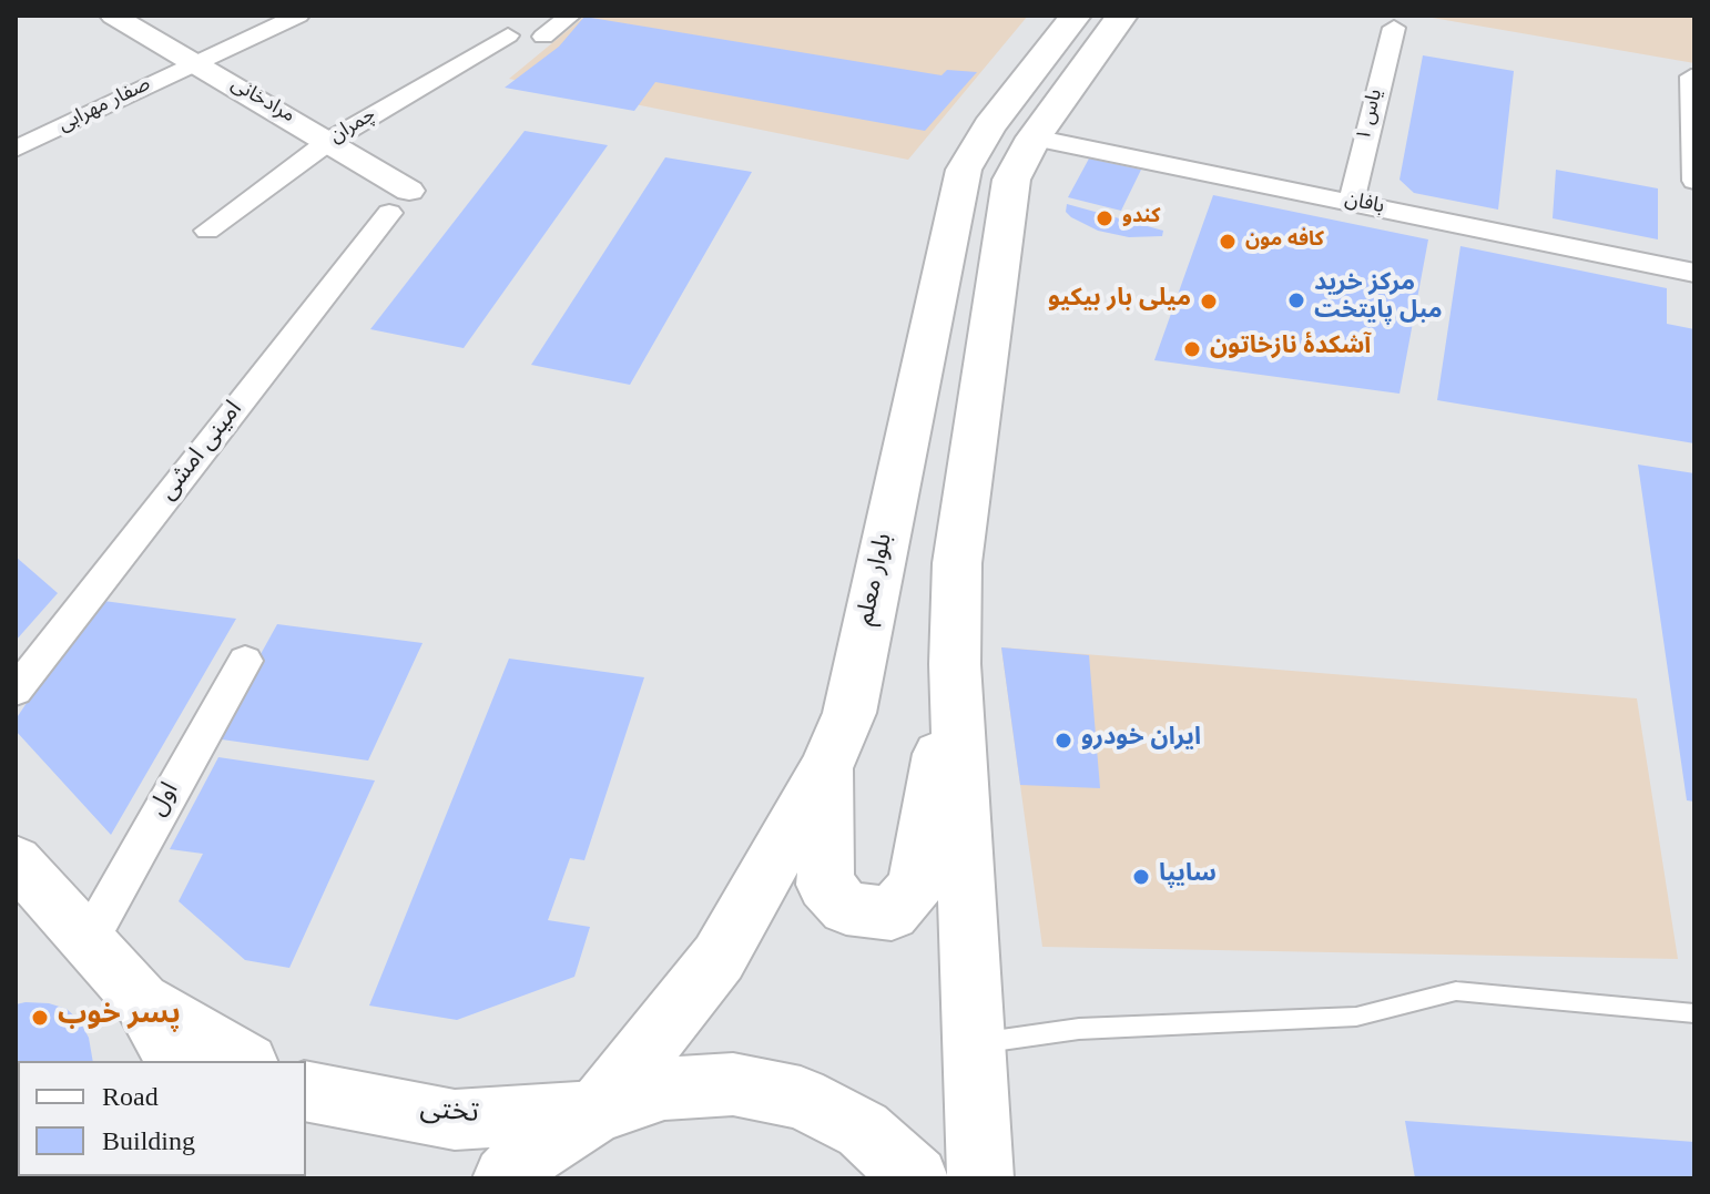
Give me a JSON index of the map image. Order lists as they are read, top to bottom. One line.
{"streets":{"main road":["بلوار معلم","تختی"],"street":["مرادخانی","صفار مهرابی","یاس ۱","چمران","بافان","امینی امشی","اول"]},"crossings":[["مرادخانی","صفار مهرابی"],["مرادخانی","چمران"],["مرادخانی","امینی امشی"],["یاس ۱","بافان"],["بلوار معلم","تختی"]],"places":["کندو","کافه مون","مرکز خرید مبل پایتخت","میلی بار بیکیو","آشکدهٔ نازخاتون","ایران خودرو","سایپا","پسر خوب"],"legend":["Road","Building"]}
